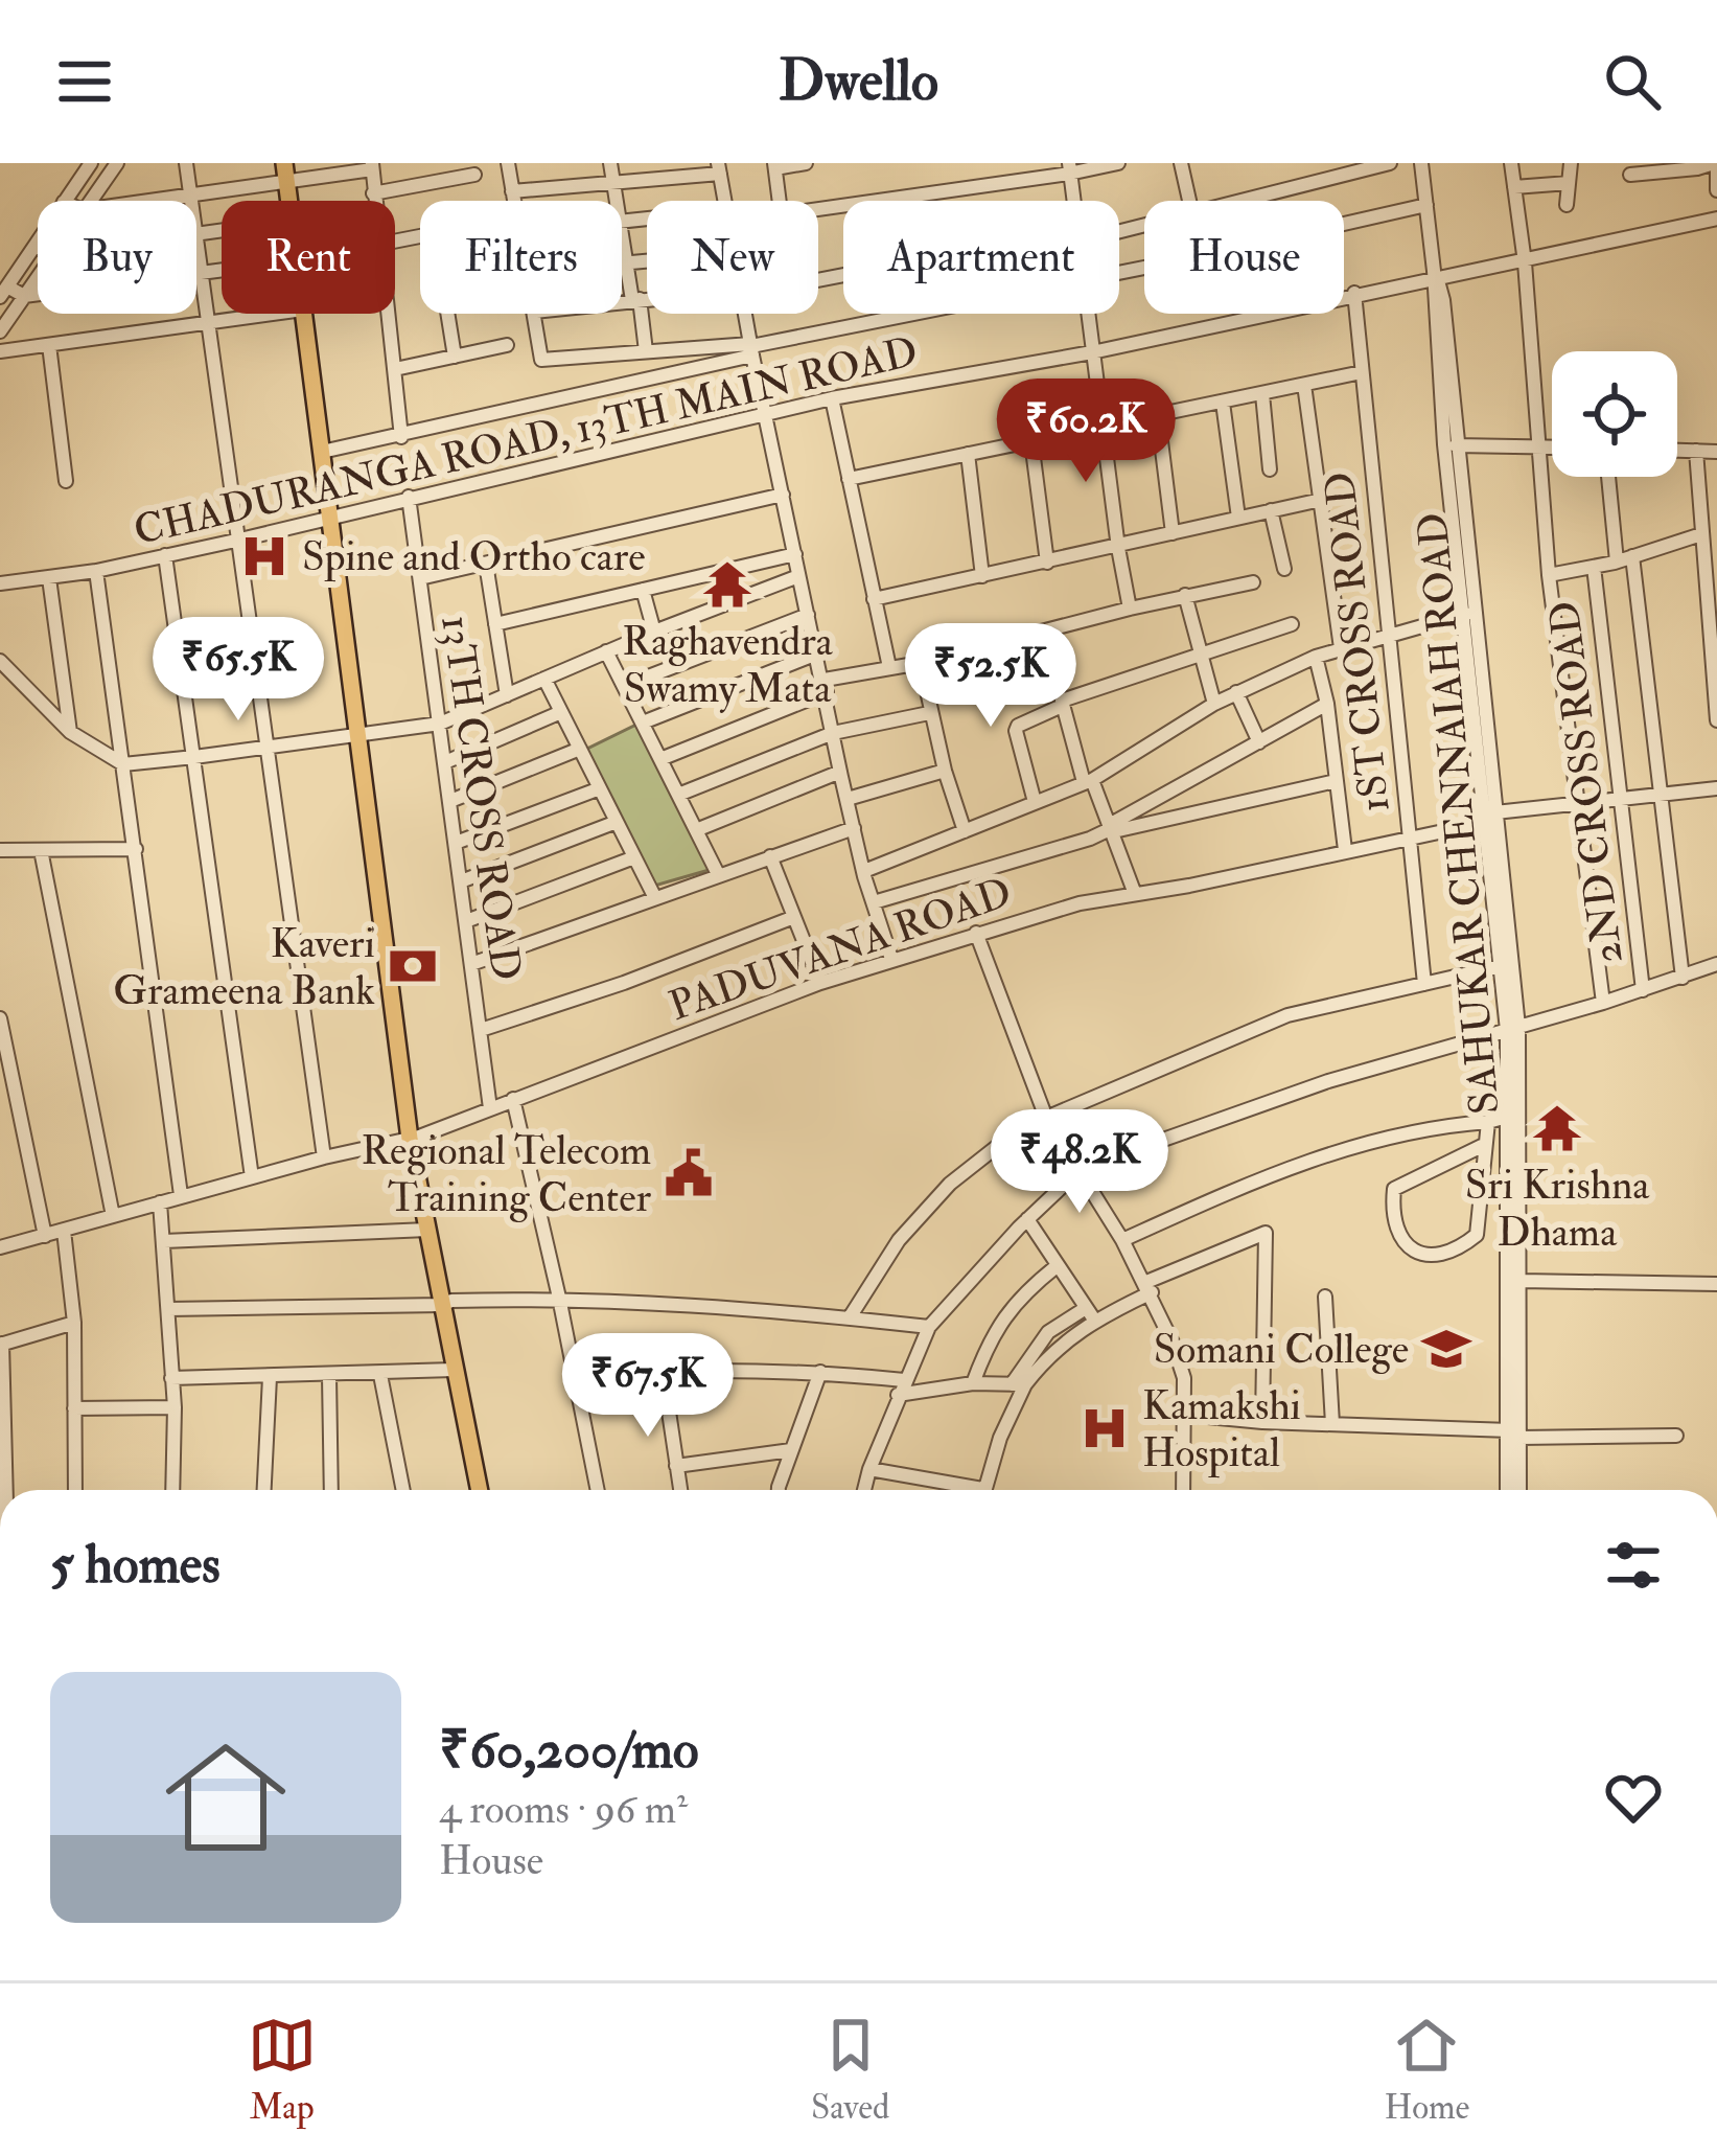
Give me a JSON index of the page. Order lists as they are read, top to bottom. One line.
{"streets":{"street":["CHADURANGA ROAD, 13TH MAIN ROAD","1ST CROSS ROAD","2ND CROSS ROAD","13TH CROSS ROAD","SAHUKAR CHENNAIAH ROAD","PADUVANA ROAD"]},"crossings":[["CHADURANGA ROAD, 13TH MAIN ROAD","1ST CROSS ROAD"],["CHADURANGA ROAD, 13TH MAIN ROAD","13TH CROSS ROAD"],["CHADURANGA ROAD, 13TH MAIN ROAD","SAHUKAR CHENNAIAH ROAD"],["1ST CROSS ROAD","PADUVANA ROAD"],["2ND CROSS ROAD","PADUVANA ROAD"],["13TH CROSS ROAD","PADUVANA ROAD"],["SAHUKAR CHENNAIAH ROAD","PADUVANA ROAD"]],"places":{"hospital":["Spine and Ortho care","Kamakshi Hospital"],"temple":["Raghavendra Swamy Mata","Sri Krishna Dhama"],"bank":["Kaveri Grameena Bank"],"public building":["Regional Telecom Training Center"],"school or university":["Somani College"]},"page":{"header":"Dwello","chip":["Buy","Rent","Filters","New","Apartment","House"],"price":["₹60.2K","₹65.5K","₹52.5K","₹48.2K","₹67.5K"],"heading":"5 homes","list":[{"name":"₹60,200/mo","note":"4 rooms · 96 m² · House"}],"tabs":["Map","Saved","Home"]}}
